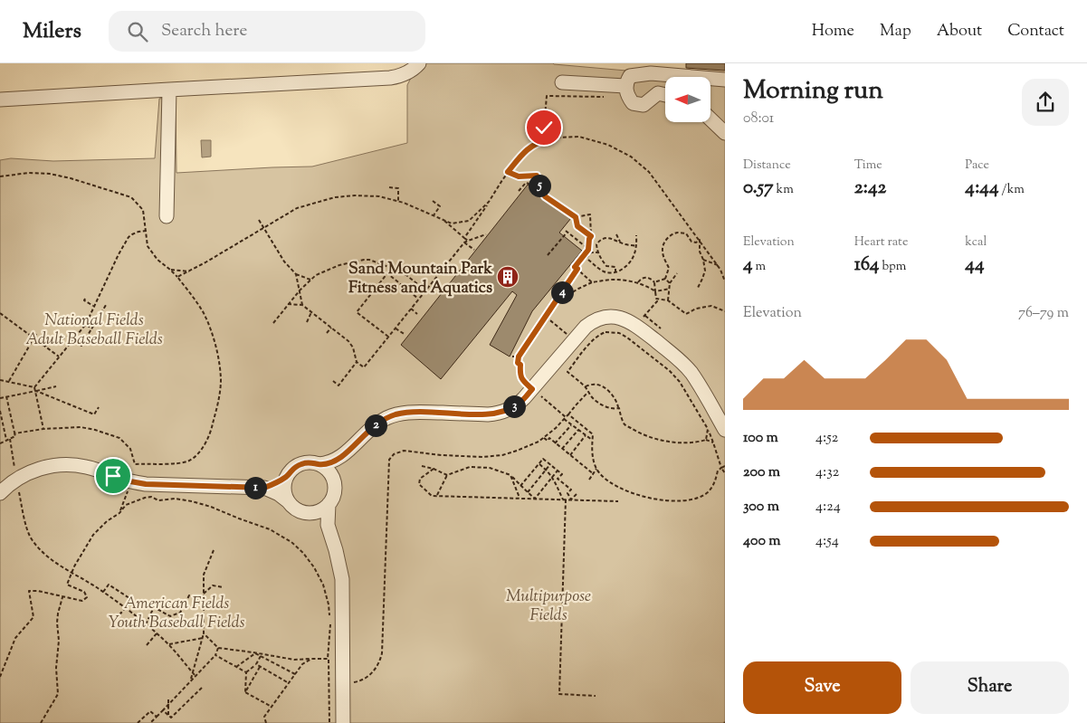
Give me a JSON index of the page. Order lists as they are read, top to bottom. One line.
{"parks":["National Fields Adult Baseball Fields","Multipurpose Fields","American Fields Youth Baseball Fields"],"places":{"building":["Sand Mountain Park Fitness and Aquatics"]},"north":"left","page":{"header":"Milers","search":"Search here","nav":["Home","Map","About","Contact"],"heading":["Morning run","08:01"],"stats":[["Distance","0.57 km"],["Time","2:42"],["Pace","4:44 /km"],["Elevation","4 m"],["Heart rate","164 bpm"],["kcal","44"]],"pins":["5","4","3","2","1"],"chart":["Elevation","76–79 m"],"list":[{"name":"100 m","note":"4:52"},{"name":"200 m","note":"4:32"},{"name":"300 m","note":"4:24"},{"name":"400 m","note":"4:54"}],"buttons":["Save","Share"]}}
